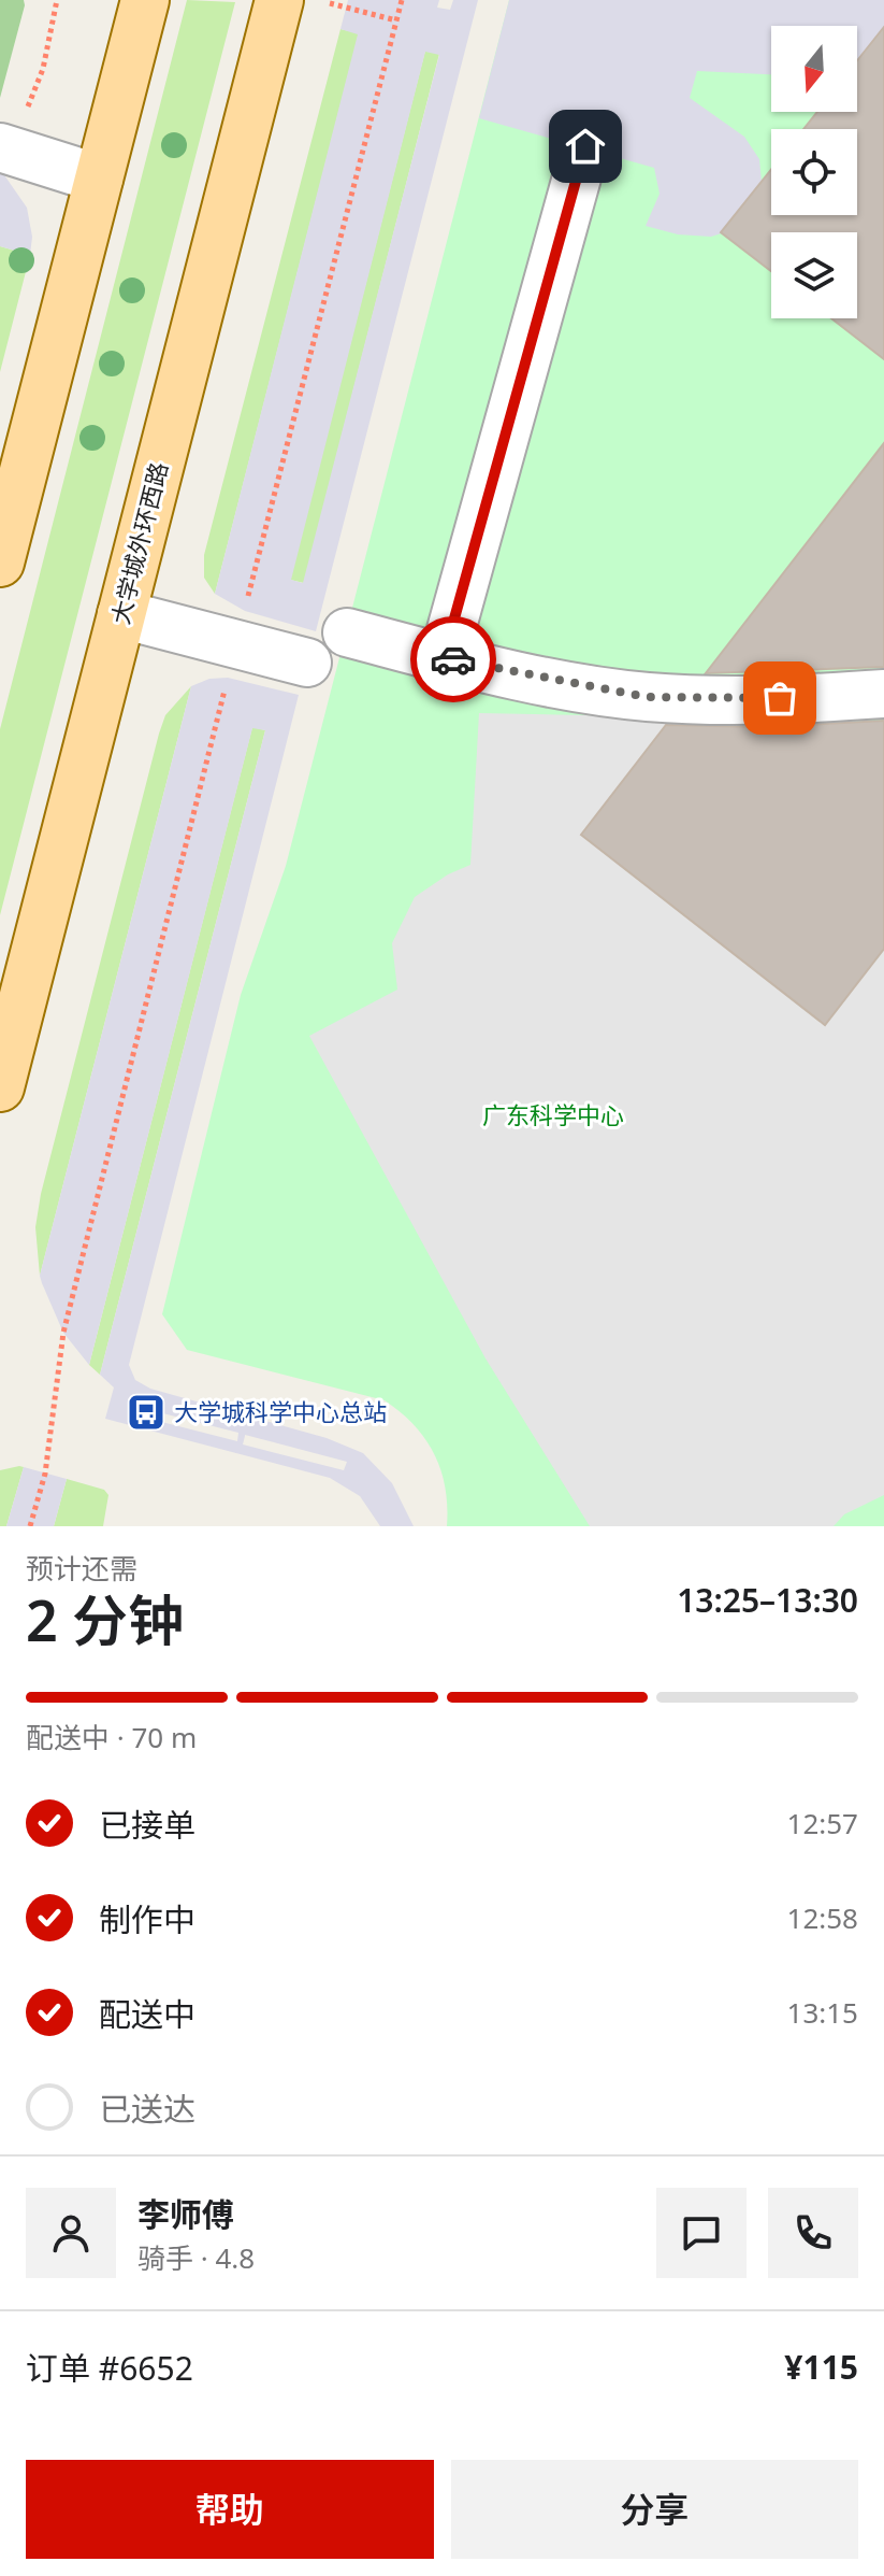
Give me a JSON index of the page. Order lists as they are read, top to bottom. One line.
{"streets":{"main road":["大学城外环西路"]},"parks":["广东科学中心"],"places":{"bus stop":["大学城科学中心总站"]},"north":"bottom","page":{"heading":["2 分钟","预计还需","13:25–13:30"],"panel":["李师傅","骑手 · 4.8","订单 #6652","¥115"],"bar":"配送中 · 70 m","list":[["已接单","12:57"],["制作中","12:58"],["配送中","13:15"],"已送达"],"buttons":["帮助","分享"]}}
